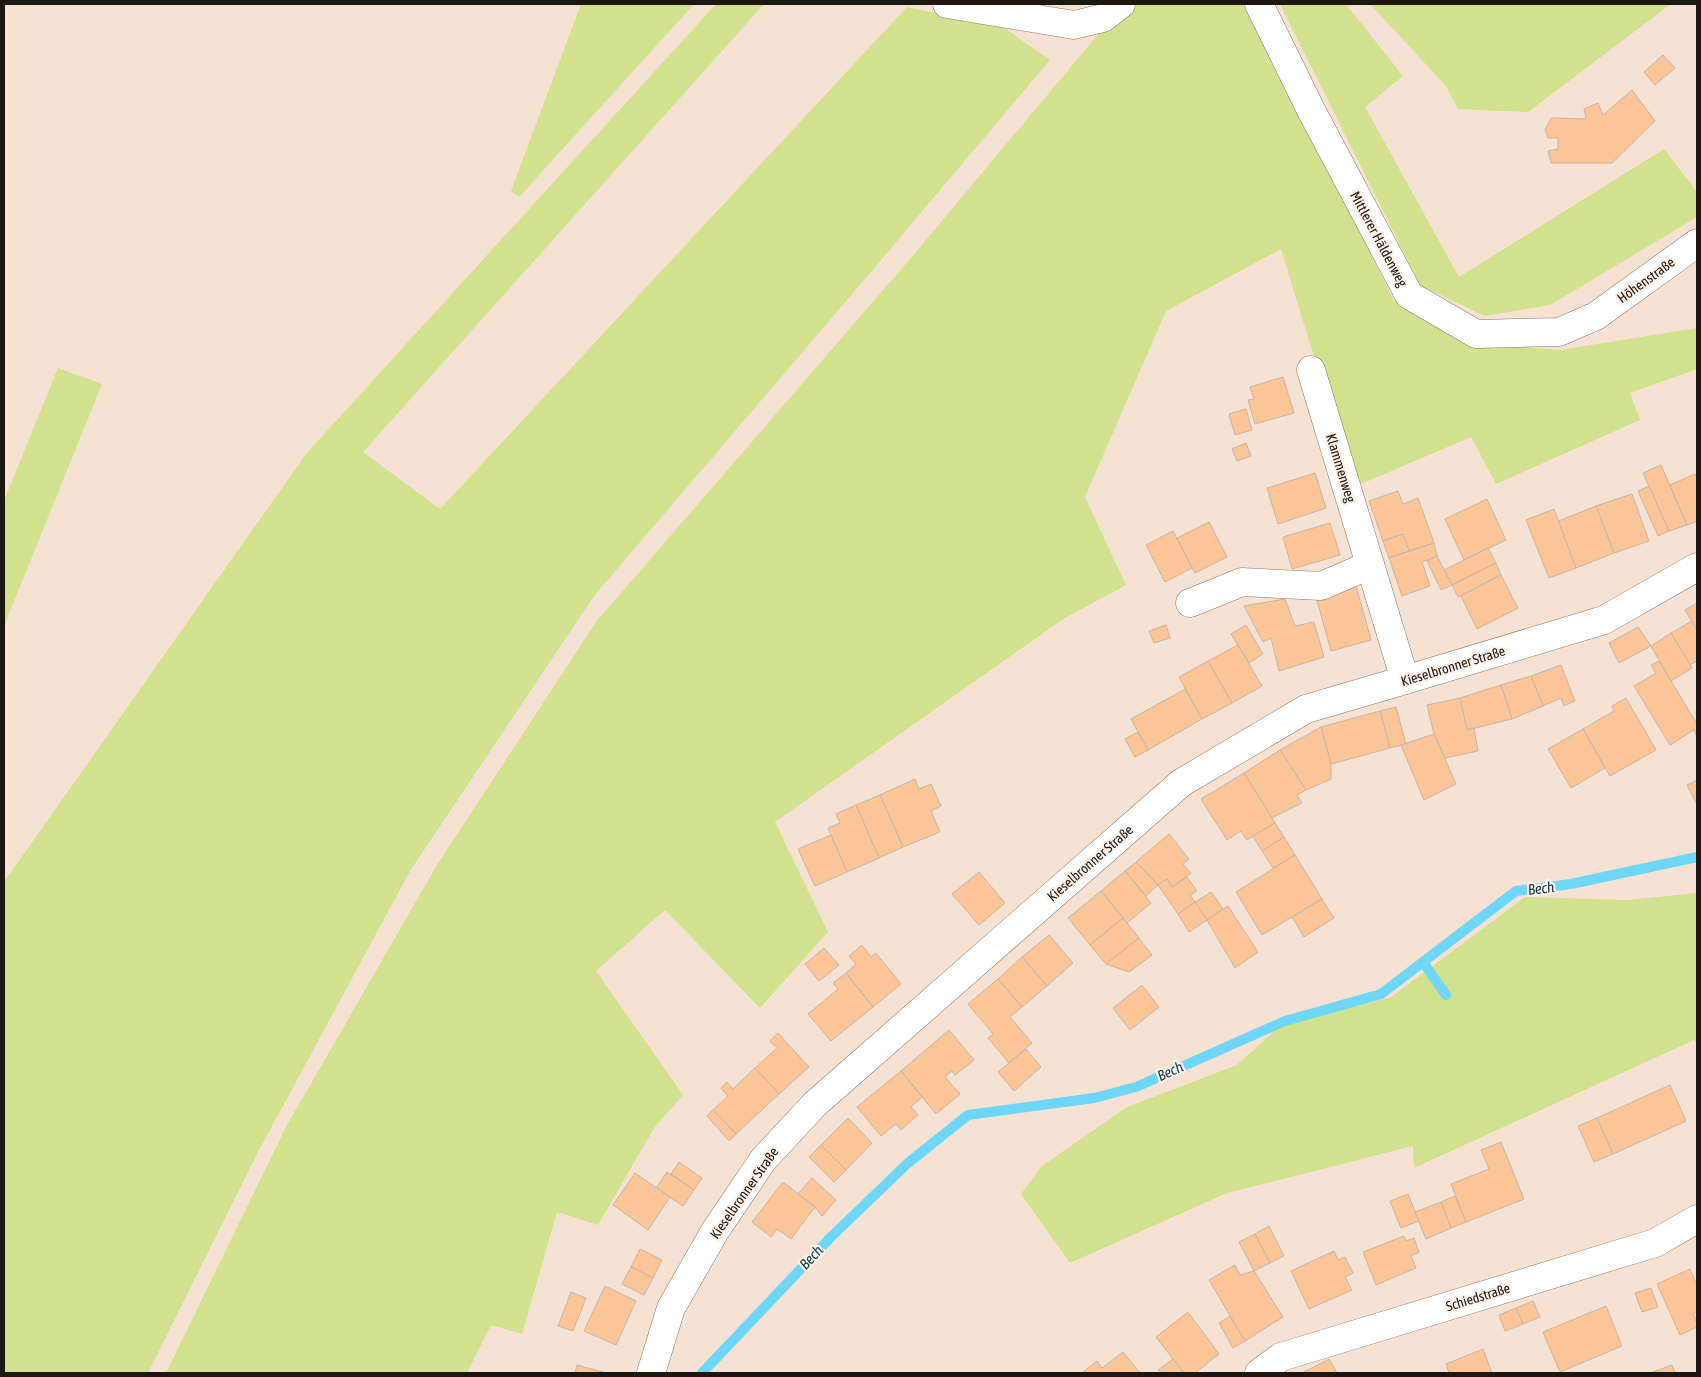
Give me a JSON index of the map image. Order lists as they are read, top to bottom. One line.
{"streets":{"street":["Mittlerer Häldenweg","Höhenstraße","Klammenweg","Kieselbronner Straße","Schiedstraße"]},"crossings":[["Mittlerer Häldenweg","Höhenstraße"],["Klammenweg","Kieselbronner Straße"]],"water":["Bech"]}
